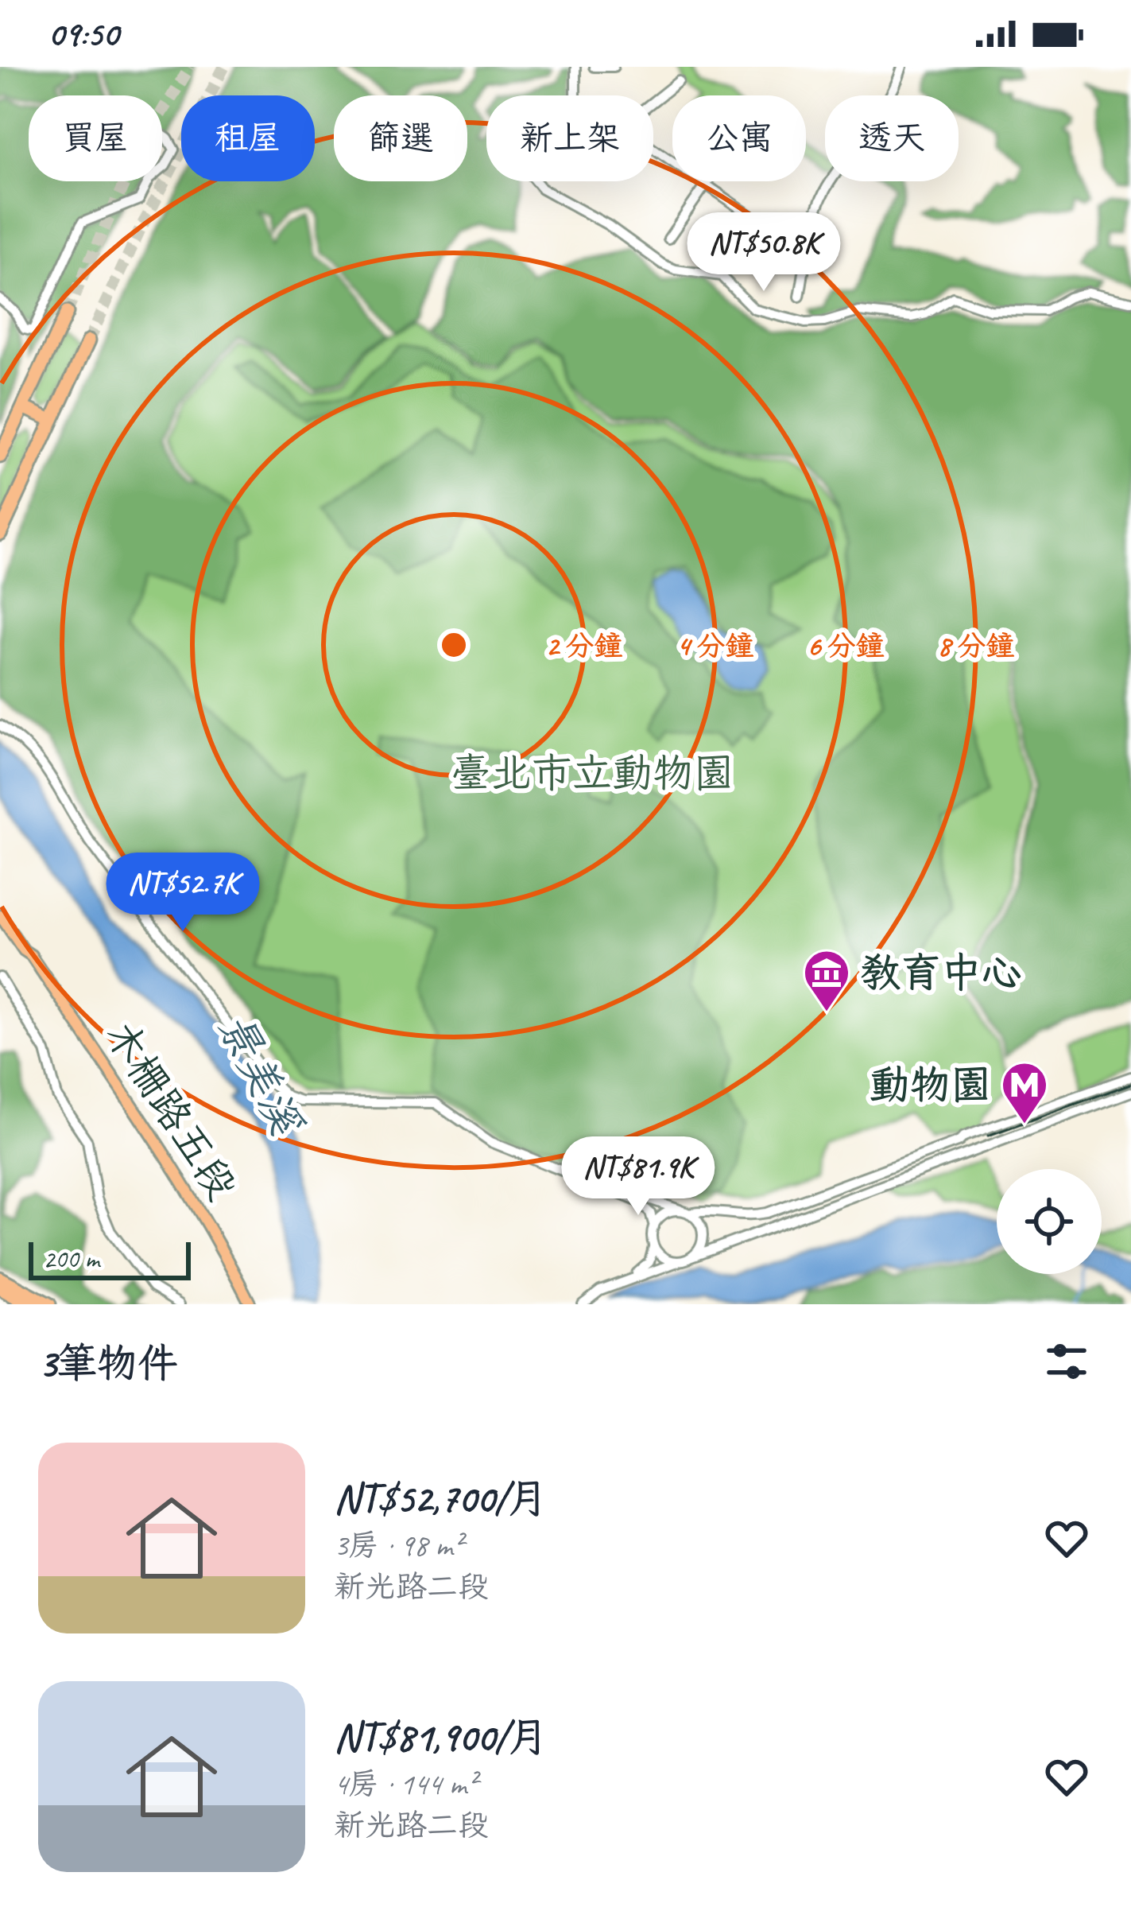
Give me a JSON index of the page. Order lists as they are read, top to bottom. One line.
{"streets":{"main road":["木柵路五段"]},"water":["景美溪"],"parks":["臺北市立動物園"],"places":{"museum":["教育中心"],"metro station":["動物園"]},"scale_bar":"200 m","page":{"status":"09:50","chip":["買屋","租屋","篩選","新上架","公寓","透天"],"price":["NT$50.8K","NT$52.7K","NT$81.9K"],"scale":"200 m","heading":"3筆物件","list":[{"name":"NT$52,700/月","note":"3房 · 98 m² · 新光路二段"},{"name":"NT$81,900/月","note":"4房 · 144 m² · 新光路二段"}]},"rings":["2 分鐘","4 分鐘","6 分鐘","8 分鐘"]}
